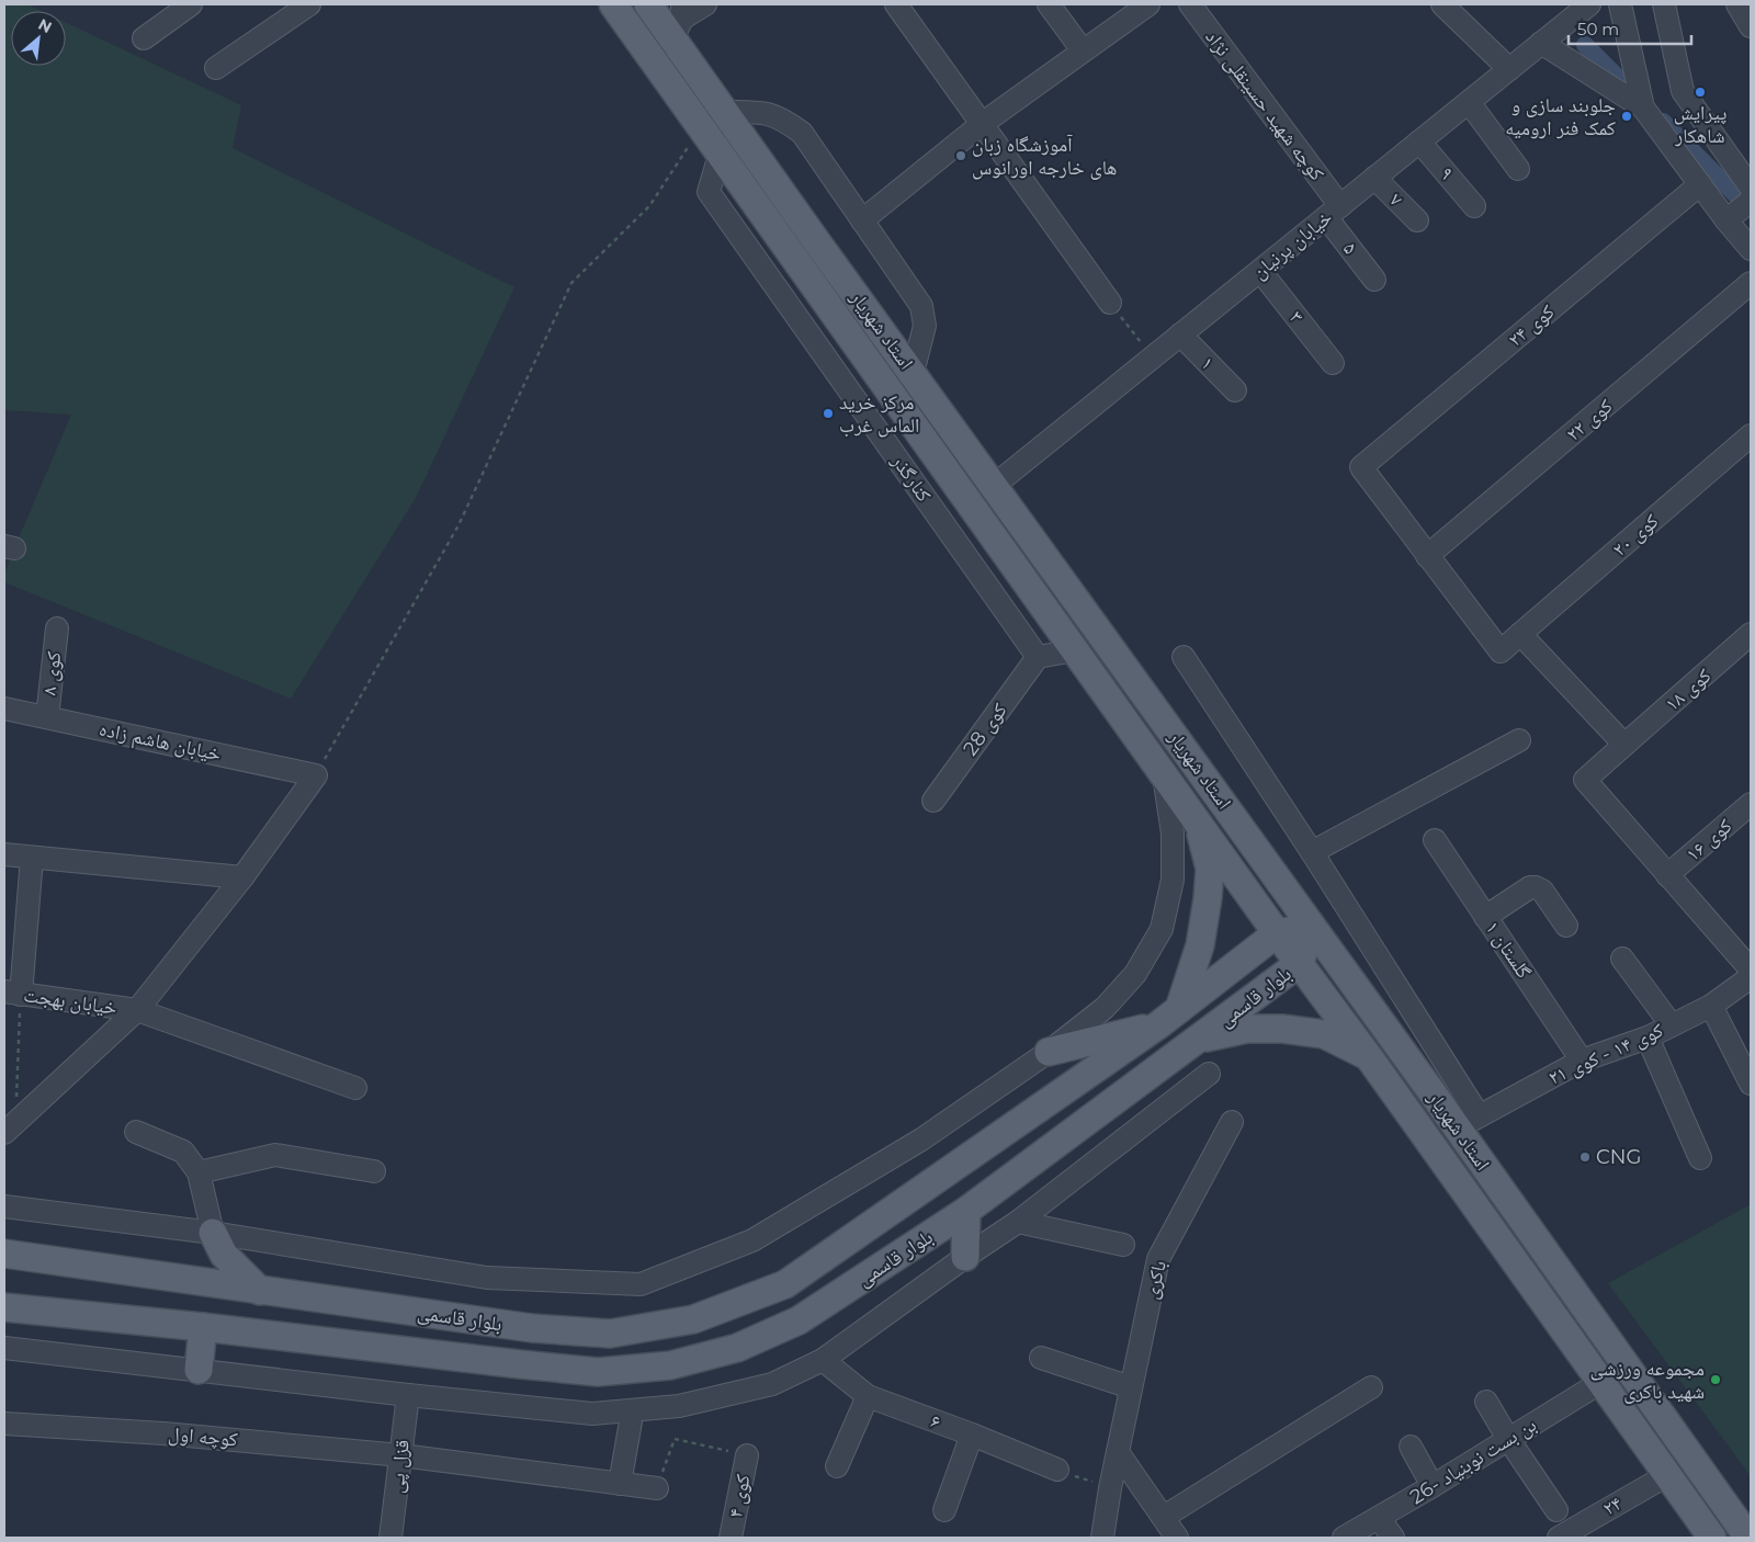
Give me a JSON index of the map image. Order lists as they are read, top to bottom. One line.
{"streets":{"main road":["استاد شهریار","بلوار قاسمی"],"street":["کوچه شهید حسینقلی نژاد","۹","۷","خیابان پرنیان","۵","۳","کوی ۲۴","۱","کوی ۲۲","کنارگذر","کوی ۲۰","کوی ۸","کوی ۱۸","کوی 28","خیابان هاشم زاده","کوی ۱۶","۱ گلستان","خیابان بهجت","کوی ۱۴ - کوی ۲۱","باکری","۶","کوچه اول","26- بن بست نوبنیاد","قزل پی","کوی ۴","۲۴"]},"crossings":[["کوچه شهید حسینقلی نژاد","خیابان پرنیان"],["کوچه شهید حسینقلی نژاد","۵"],["۹","خیابان پرنیان"],["۷","خیابان پرنیان"],["خیابان پرنیان","۵"],["خیابان پرنیان","۳"],["خیابان پرنیان","استاد شهریار"],["خیابان پرنیان","۱"],["کوی ۲۴","کوی ۲۲"],["کوی ۲۴","کوی ۲۰"],["استاد شهریار","کنارگذر"],["استاد شهریار","بلوار قاسمی"],["استاد شهریار","کوی ۱۴ - کوی ۲۱"],["استاد شهریار","26- بن بست نوبنیاد"],["استاد شهریار","۲۴"],["کوی ۲۲","کوی ۲۰"],["کنارگذر","کوی 28"],["کوی ۸","خیابان هاشم زاده"],["کوی ۱۸","کوی ۱۶"],["۱ گلستان","کوی ۱۴ - کوی ۲۱"],["کوچه اول","قزل پی"]],"places":["پیرایش شاهکار","جلوبند سازی و کمک فنر ارومیه","آموزشگاه زبان های خارجه اورانوس","مرکز خرید الماس غرب","CNG","مجموعه ورزشی شهید باکری"],"scale_bar":"50 m","north":"top right"}
